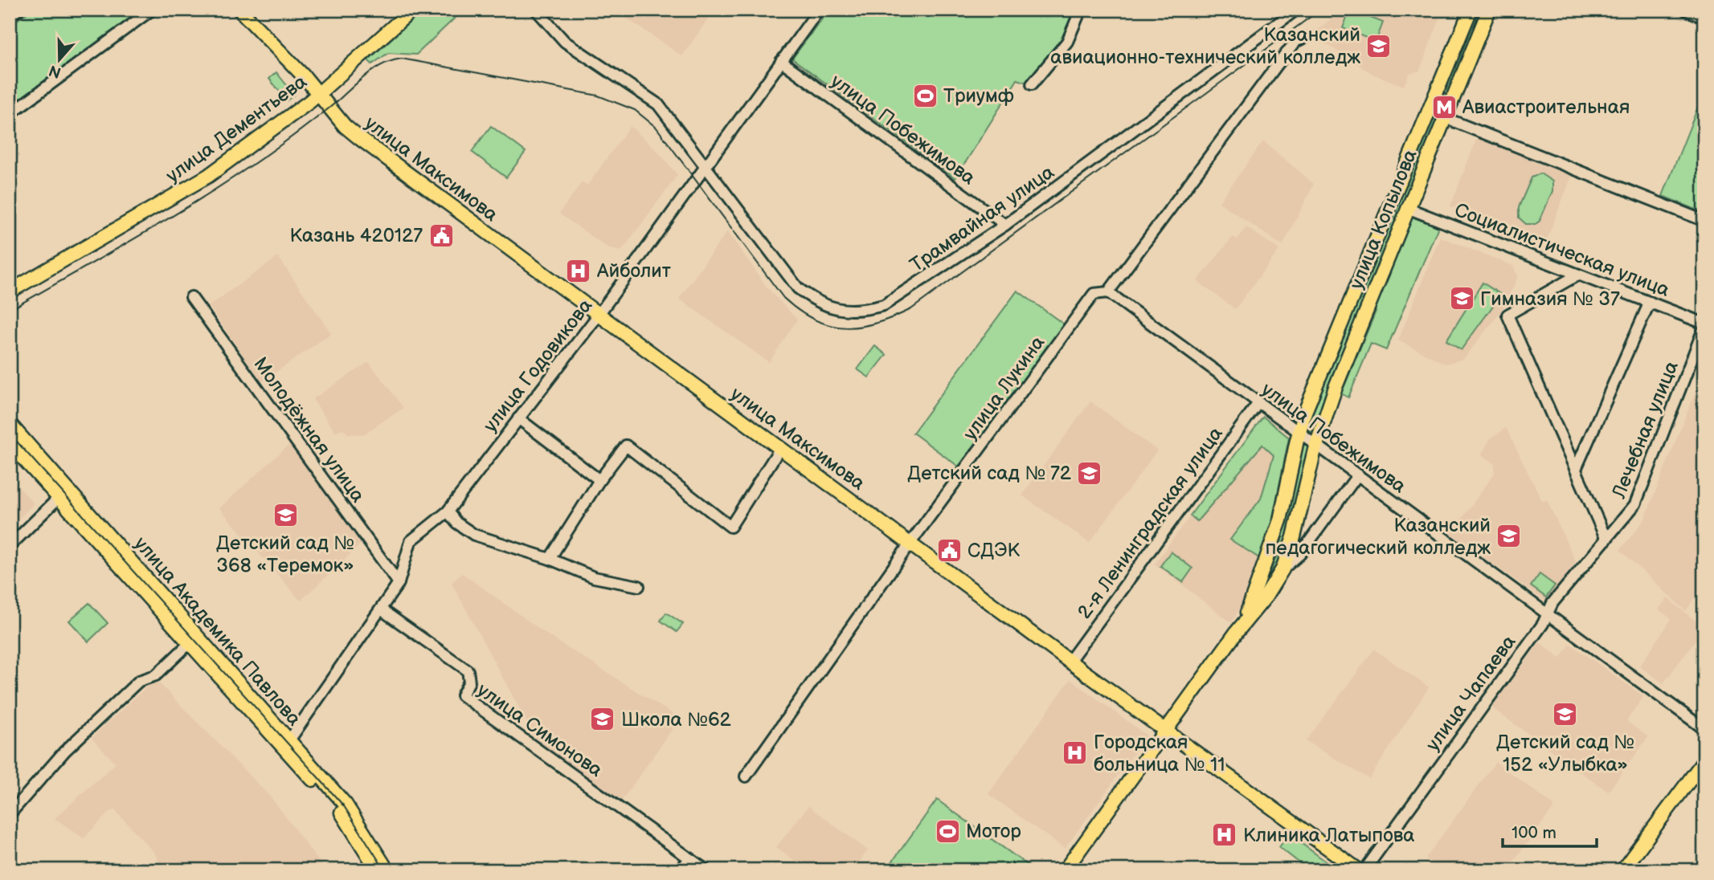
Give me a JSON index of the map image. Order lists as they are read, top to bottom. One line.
{"streets":{"main road":["улица Дементьева","улица Максимова","улица Копылова","улица Академика Павлова"],"street":["улица Побежимова","Трамвайная улица","Социалистическая улица","улица Годовикова","улица Лукина","Молодёжная улица","Лечебная улица","2-я Ленинградская улица","улица Чапаева","улица Симонова"]},"crossings":[["улица Дементьева","улица Максимова"],["улица Побежимова","Трамвайная улица"],["улица Побежимова","улица Копылова"],["улица Побежимова","улица Годовикова"],["улица Побежимова","улица Лукина"],["улица Побежимова","2-я Ленинградская улица"],["улица Побежимова","улица Чапаева"],["улица Максимова","улица Годовикова"],["улица Максимова","улица Лукина"],["улица Максимова","2-я Ленинградская улица"],["Трамвайная улица","улица Годовикова"],["улица Копылова","Социалистическая улица"],["Социалистическая улица","Лечебная улица"],["улица Годовикова","Молодёжная улица"],["улица Годовикова","улица Академика Павлова"],["улица Годовикова","улица Симонова"],["Лечебная улица","улица Чапаева"]],"places":{"school or university":["Казанский авиационно-технический колледж","Гимназия № 37","Детский сад № 72","Детский сад № 368 «Теремок»","Казанский педагогический колледж","Детский сад № 152 «Улыбка»","Школа №62"],"sports":["Триумф","Мотор"],"metro station":["Авиастроительная"],"public building":["Казань 420127","СДЭК"],"hospital":["Айболит","Городская больница № 11","Клиника Латыпова"]},"scale_bar":"100 m","north":"bottom"}
